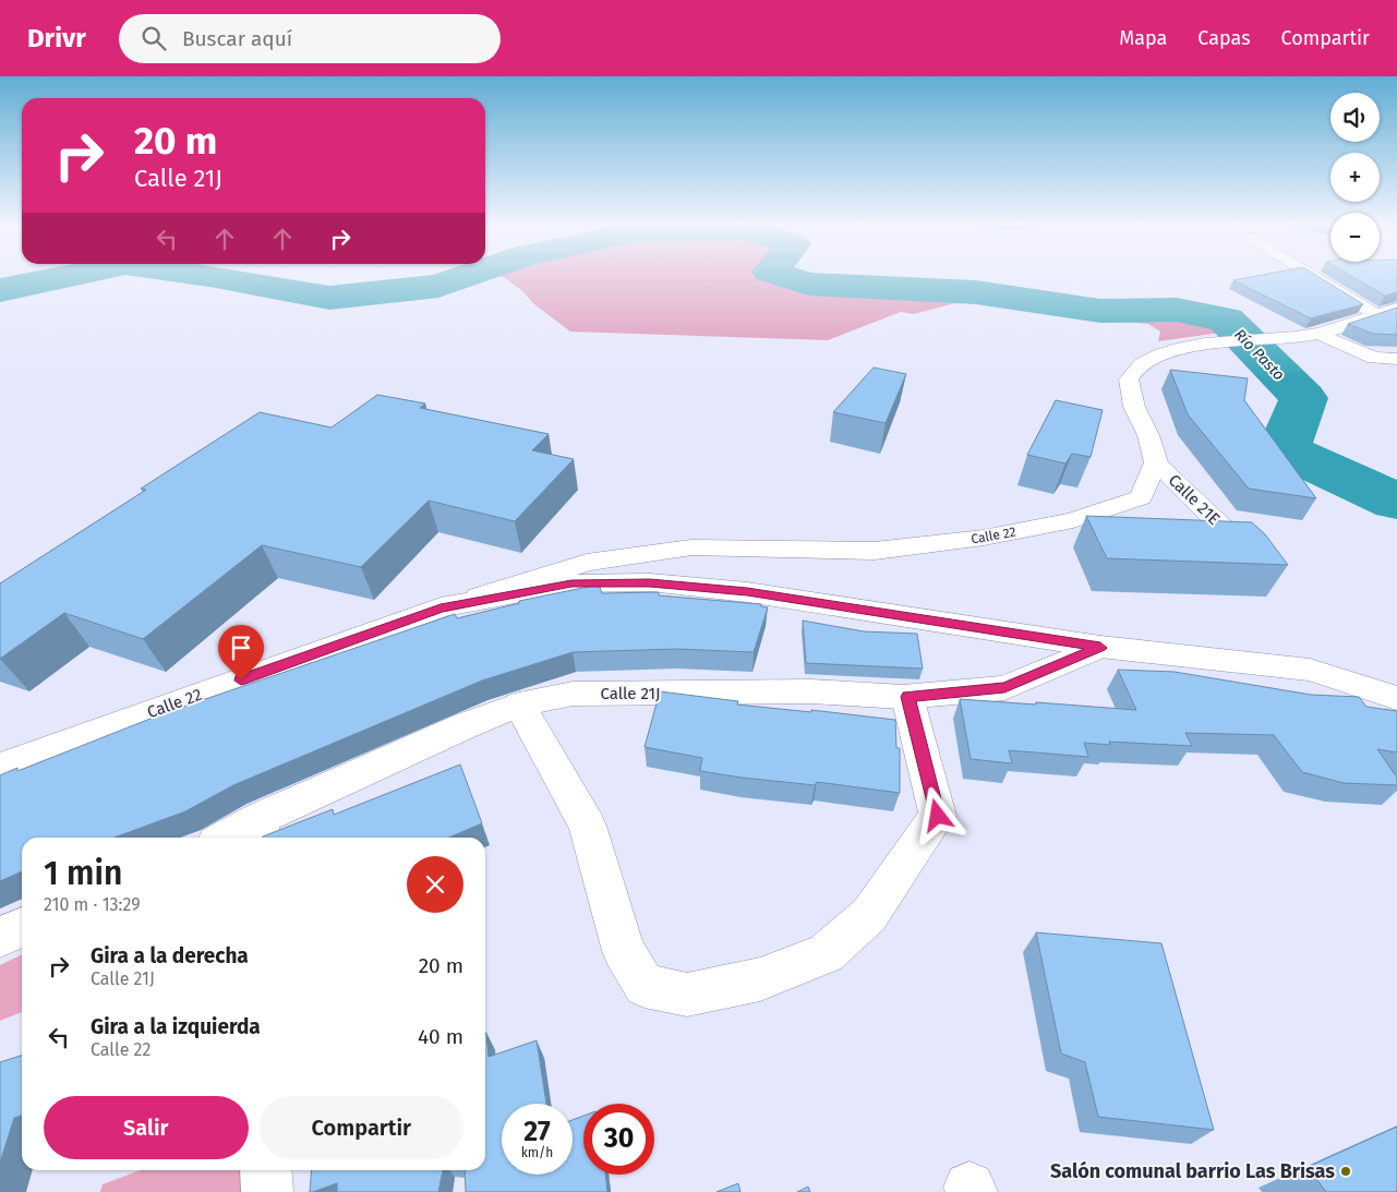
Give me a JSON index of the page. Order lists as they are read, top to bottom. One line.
{"streets":{"street":["Calle 21E","Calle 22","Calle 21J"]},"crossings":[["Calle 21E","Calle 22"],["Calle 22","Calle 21J"]],"water":["Río Pasto"],"places":["Salón comunal barrio Las Brisas"],"page":{"header":"Drivr","search":"Buscar aquí","nav":["Mapa","Capas","Compartir"],"map_buttons":["+","−"],"turn":["20 m","Calle 21J"],"heading":["1 min","210 m · 13:29"],"list":[{"name":"Gira a la derecha","note":"Calle 21J","value":"20 m"},{"name":"Gira a la izquierda","note":"Calle 22","value":"40 m"}],"buttons":["Salir","Compartir"],"speed":"27 km/h","limit":"30"}}
